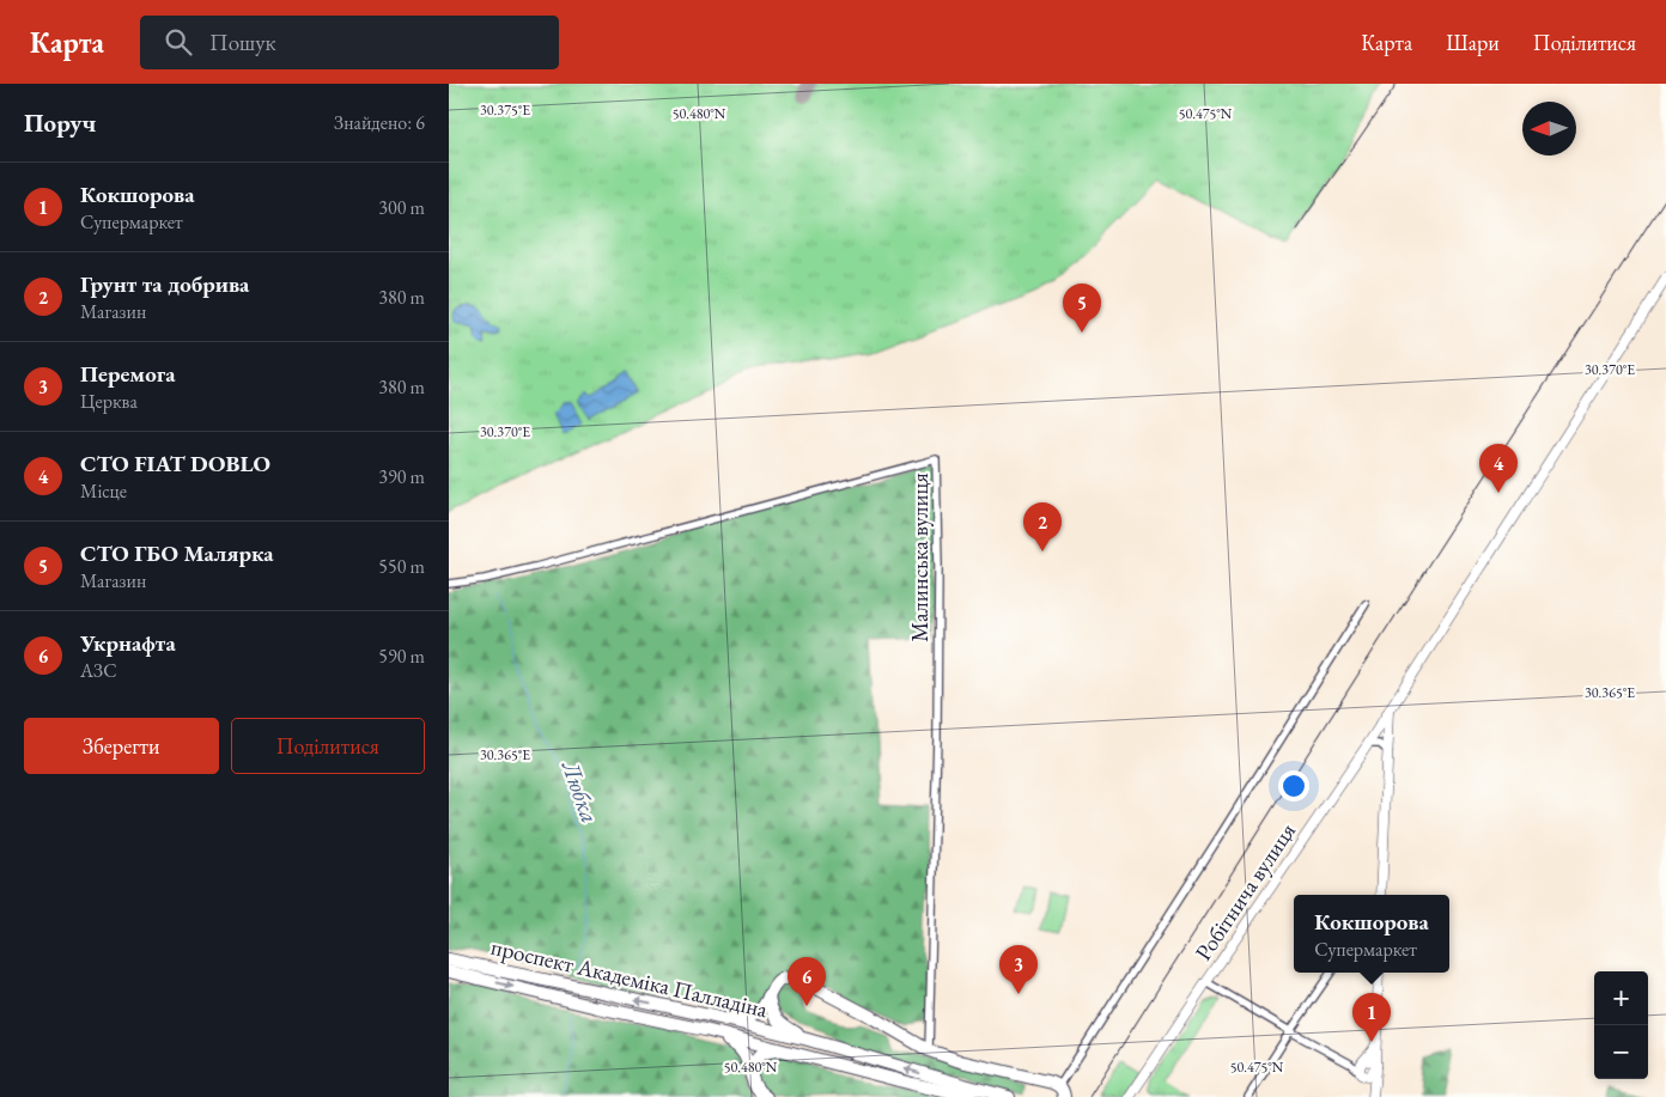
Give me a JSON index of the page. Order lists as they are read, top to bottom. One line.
{"streets":{"highway":["проспект Академіка Палладіна"],"street":["Малинська вулиця","Робітнича вулиця"]},"water":["Любка"],"north":"left","page":{"header":"Карта","search":"Пошук","nav":["Карта","Шари","Поділитися"],"heading":["Поруч","Знайдено: 6"],"list":[{"mark":"1","name":"Кокшорова","note":"Супермаркет","value":"300 m"},{"mark":"2","name":"Грунт та добрива","note":"Магазин","value":"380 m"},{"mark":"3","name":"Перемога","note":"Церква","value":"380 m"},{"mark":"4","name":"СТО FIAT DOBLO","note":"Місце","value":"390 m"},{"mark":"5","name":"СТО ГБО Малярка","note":"Магазин","value":"550 m"},{"mark":"6","name":"Укрнафта","note":"АЗС","value":"590 m"}],"pins":["5","4","2","3","6","1"],"buttons":["Зберегти","Поділитися"],"popup":["Кокшорова","Супермаркет"],"map_buttons":["+","−"]},"coordinates":["30.375°E","50.480°N","50.475°N","30.370°E","30.365°E"]}
